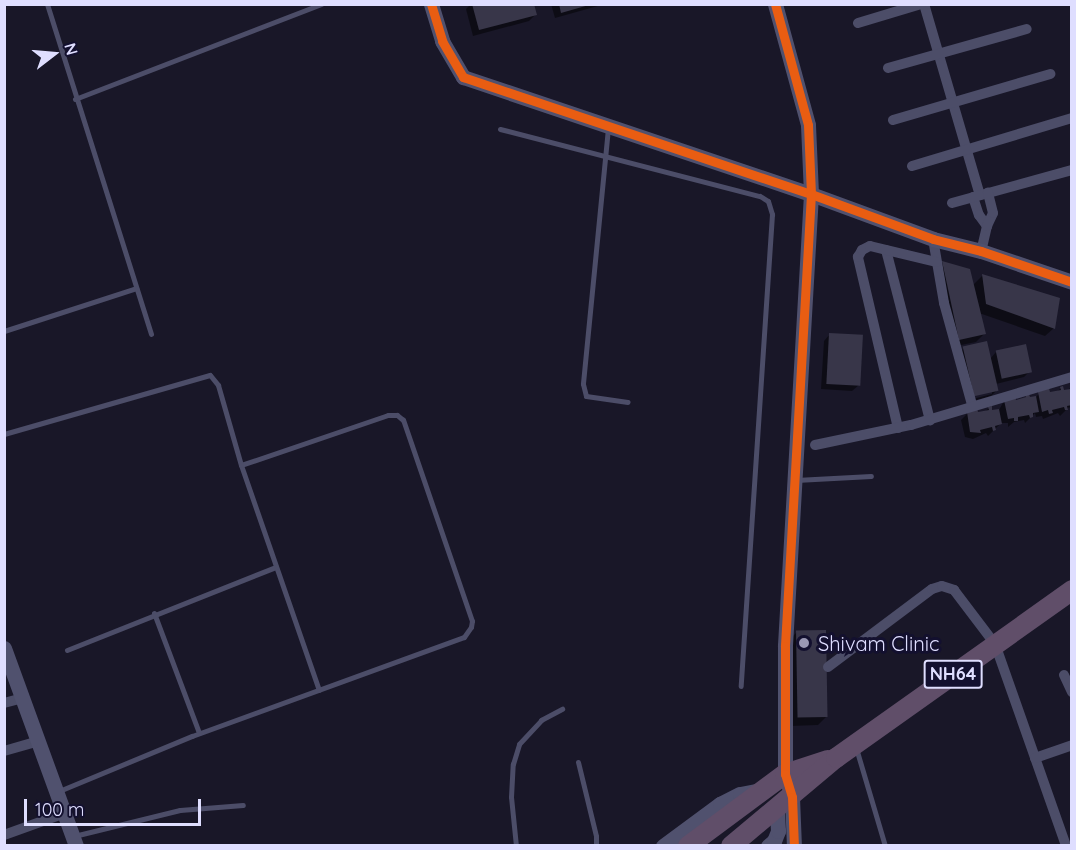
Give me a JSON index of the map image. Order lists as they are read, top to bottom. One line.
{"streets":{"highway":["NH64"]},"places":["Shivam Clinic"],"scale_bar":"100 m","north":"right"}
